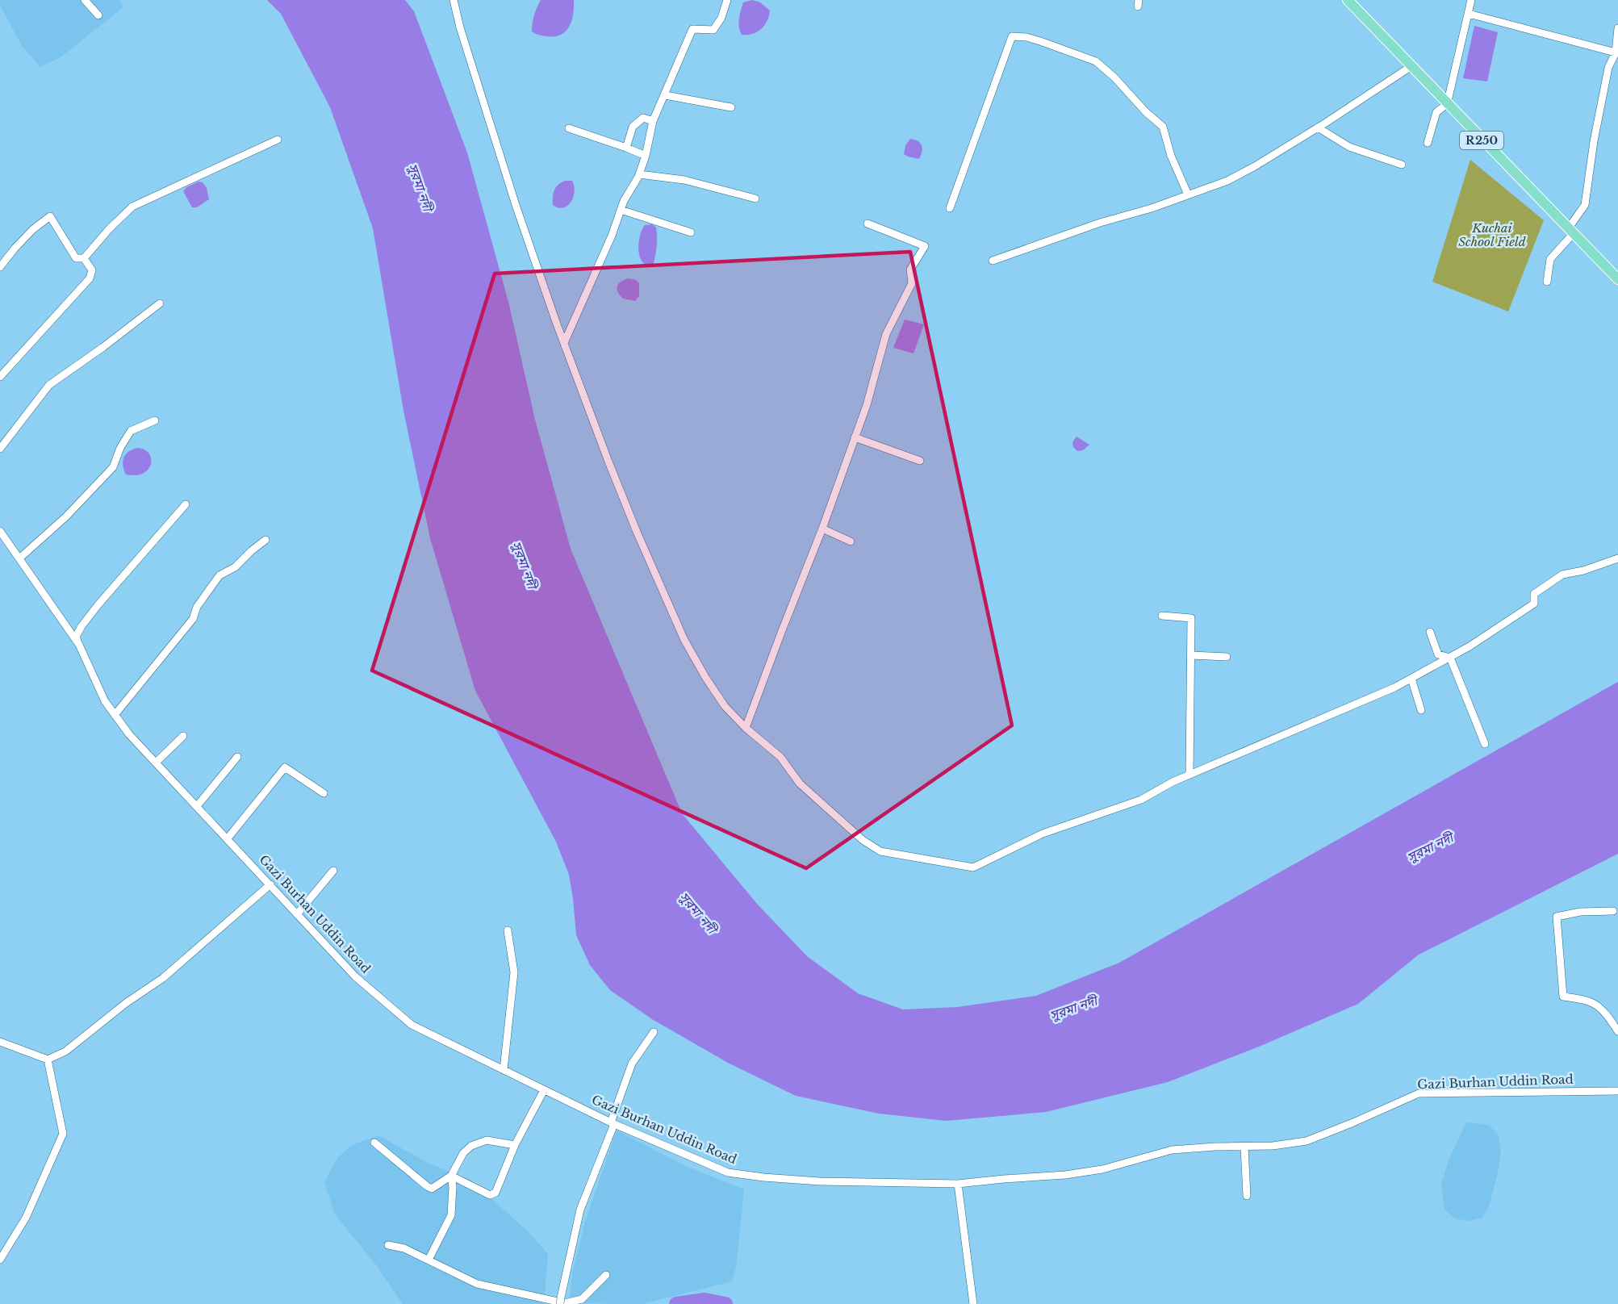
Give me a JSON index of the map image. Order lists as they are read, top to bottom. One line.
{"streets":{"main road":["R250"],"street":["Gazi Burhan Uddin Road"]},"water":["সুরমা নদী"],"parks":["Kuchai School Field"]}
